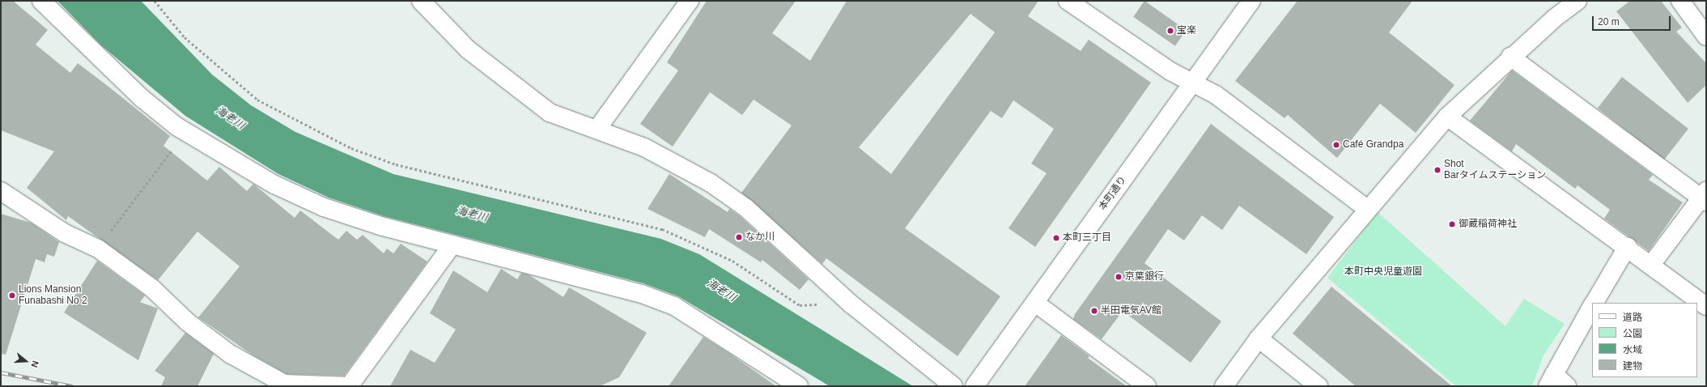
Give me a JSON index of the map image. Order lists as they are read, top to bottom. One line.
{"streets":{"street":["本町通り"]},"water":["海老川"],"parks":["本町中央児童遊園"],"places":["宝楽","Café Grandpa","Shot Barタイムステーション","御蔵稲荷神社","なか川","本町三丁目","京葉銀行","Lions Mansion Funabashi No 2","半田電気AV館"],"legend":["道路","公園","水域","建物"],"scale_bar":"20 m","north":"right"}
